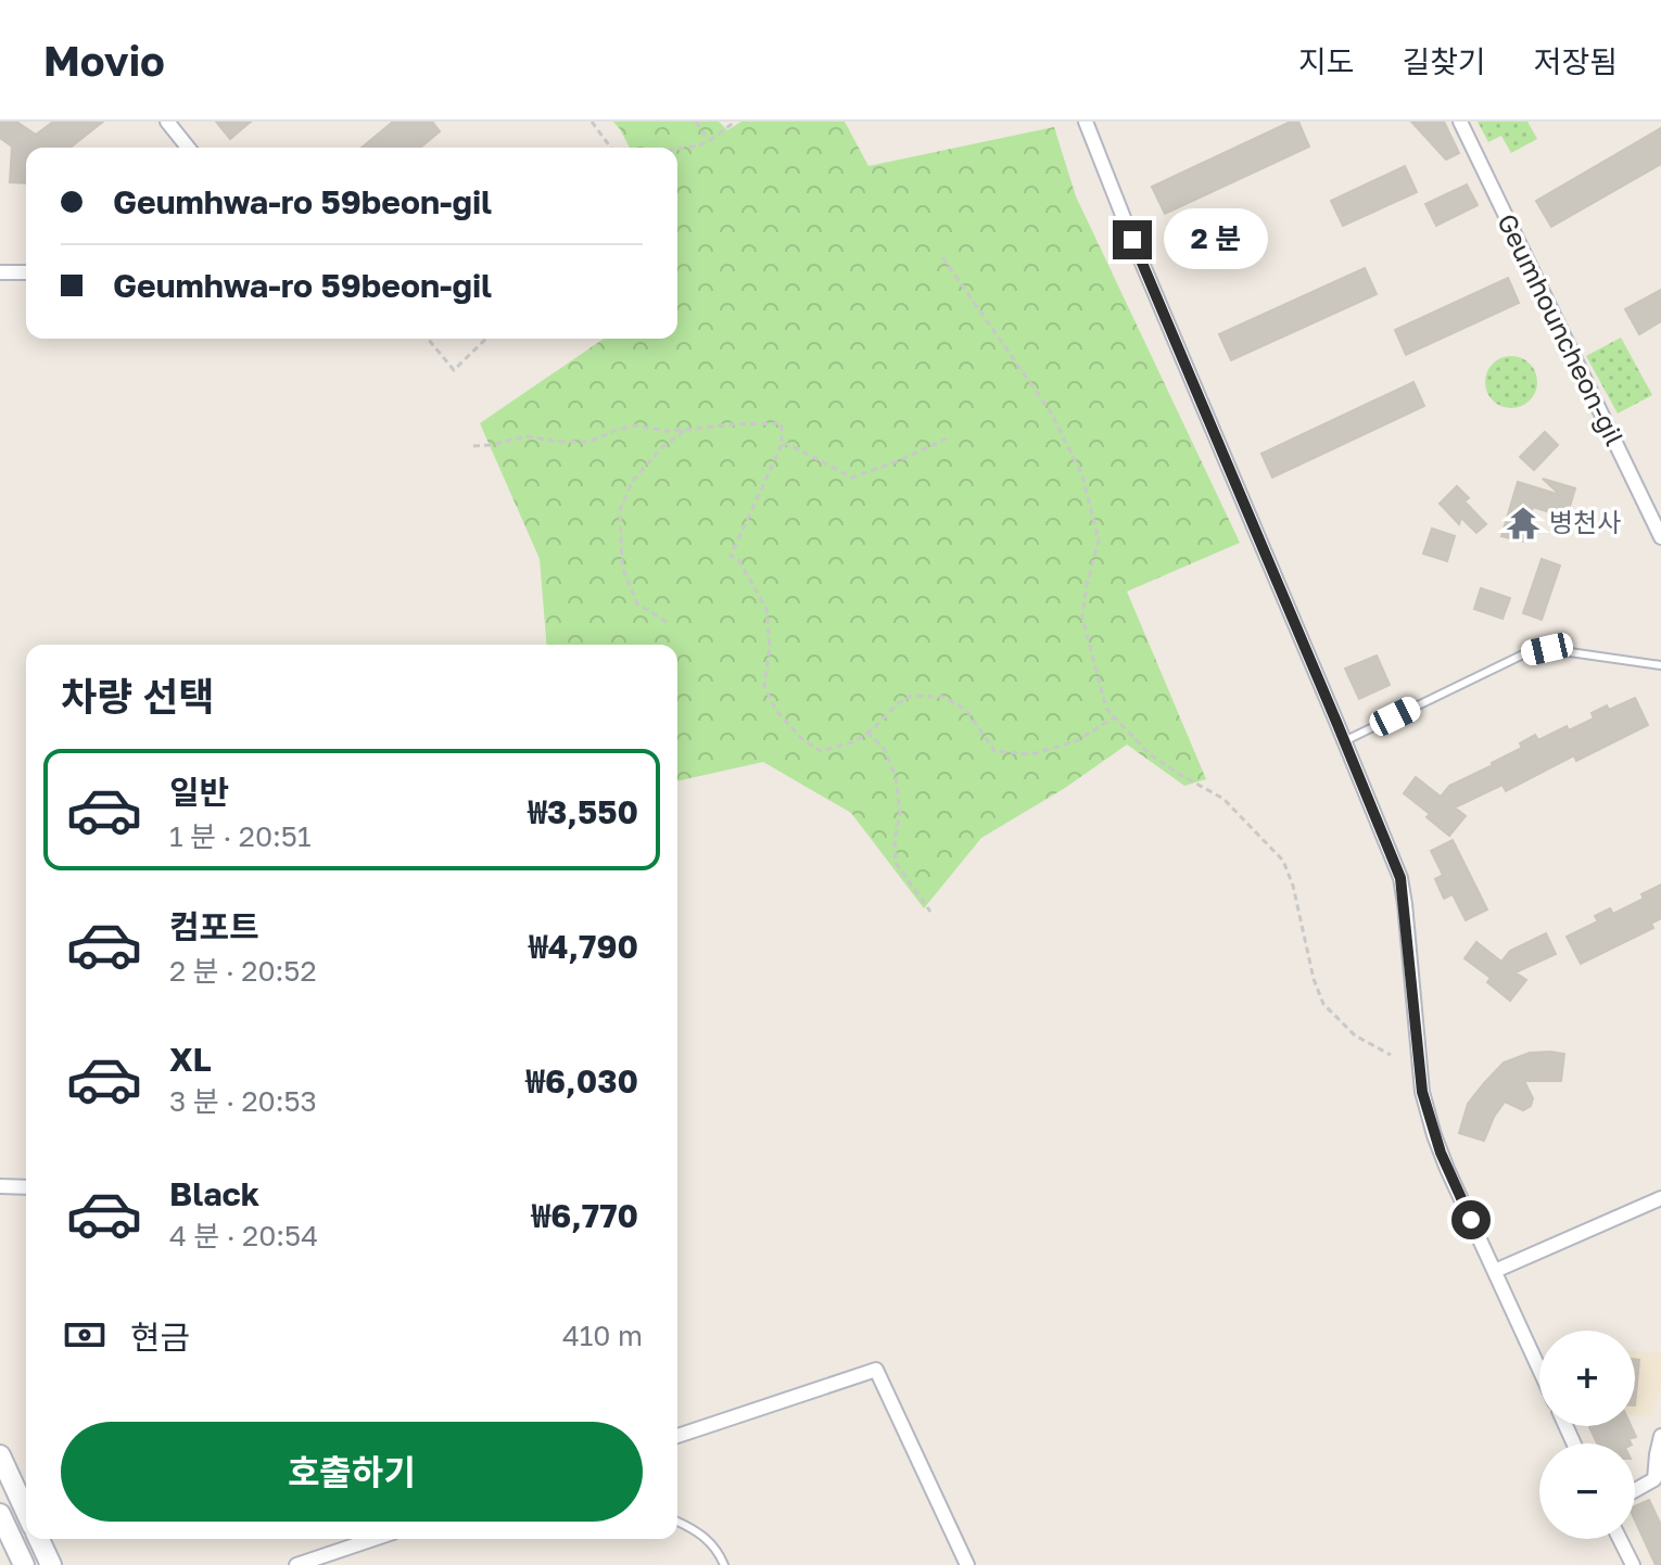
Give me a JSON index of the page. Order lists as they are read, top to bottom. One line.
{"streets":{"street":["Geumhouncheon-gil"]},"places":{"temple":["병천사"]},"page":{"header":"Movio","nav":["지도","길찾기","저장됨"],"banner":["Geumhwa-ro 59beon-gil","Geumhwa-ro 59beon-gil"],"bubble":"2 분","heading":"차량 선택","list":[{"name":"일반","note":"1 분 · 20:51","value":"₩3,550"},{"name":"컴포트","note":"2 분 · 20:52","value":"₩4,790"},{"name":"XL","note":"3 분 · 20:53","value":"₩6,030"},{"name":"Black","note":"4 분 · 20:54","value":"₩6,770"}],"pay":["현금","410 m"],"map_buttons":["+","−"],"buttons":"호출하기"}}
